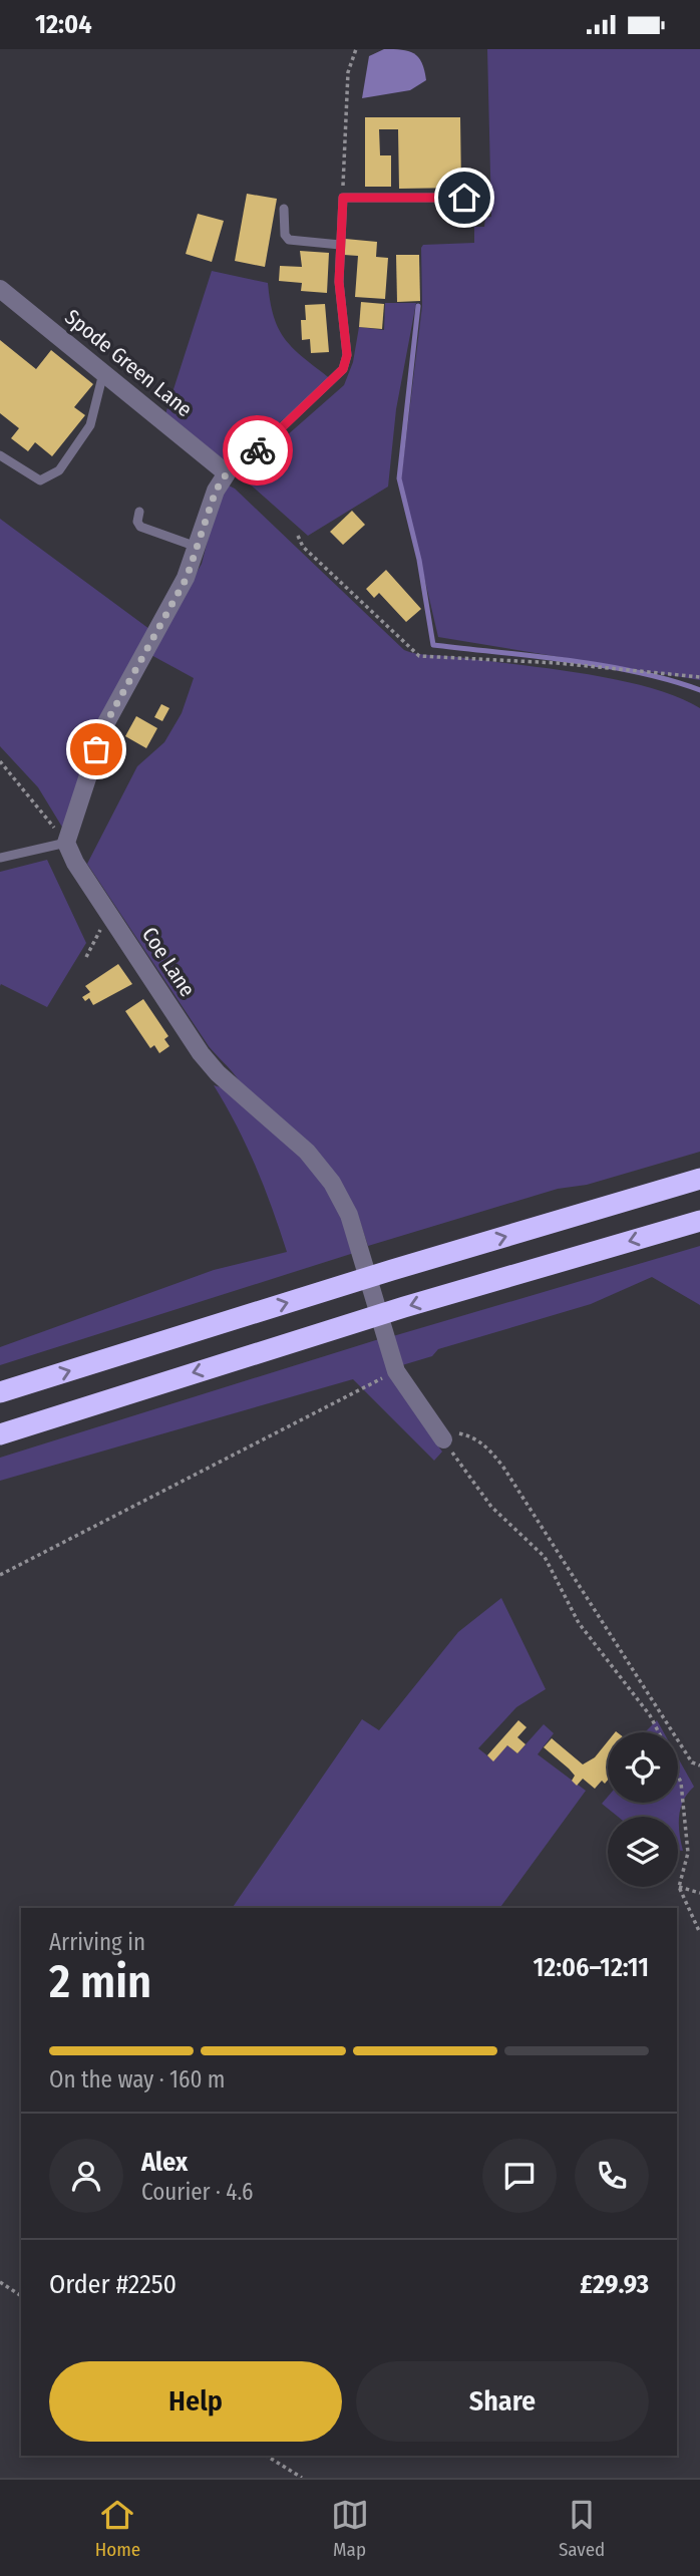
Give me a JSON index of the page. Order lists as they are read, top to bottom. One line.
{"streets":{"street":["Spode Green Lane","Coe Lane"]},"page":{"status":"12:04","heading":["2 min","Arriving in","12:06–12:11"],"panel":["Alex","Courier · 4.6","Order #2250","£29.93"],"bar":"On the way · 160 m","buttons":["Help","Share"],"tabs":["Home","Map","Saved"]}}
